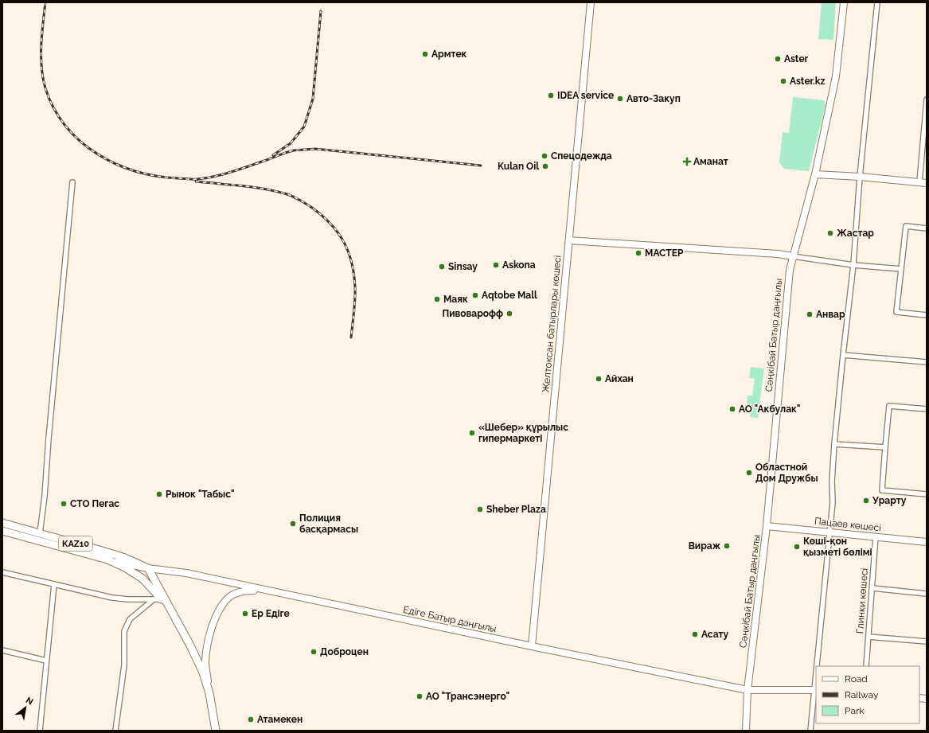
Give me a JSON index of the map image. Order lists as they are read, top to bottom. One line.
{"streets":{"main road":["KAZ10","Едіге Батыр даңғылы"],"street":["Желтоксан батырлары көшесі","Сәңкібай Батыр даңғылы","Пацаев көшесі","Глинки көшесі"]},"crossings":[["Желтоксан батырлары көшесі","Едіге Батыр даңғылы"],["Сәңкібай Батыр даңғылы","Пацаев көшесі"],["Сәңкібай Батыр даңғылы","Едіге Батыр даңғылы"],["Пацаев көшесі","Глинки көшесі"],["KAZ10","Едіге Батыр даңғылы"]],"places":{"other":["Армтек","Aster","Aster.kz","IDEA service","Авто-Закуп","Спецодежда","Kulan Oil","Жастар","МАСТЕР","Askona","Sinsay","Aqtobe Mall","Маяк","Пивоварофф","Анвар","Айхан","АО \"Акбулак\"","«Шебер» құрылыс гипермаркеті","Областной Дом Дружбы","Рынок \"Табыс\"","Урарту","СТО Пегас","Sheber Plaza","Полиция басқармасы","Вираж","Көші-қон қызметі бөлімі","Ер Едіге","Асату","Доброцен","АО \"Трансэнерго\"","Атамекен"],"health":["Аманат"]},"legend":["Road","Railway","Park"],"north":"top right"}
